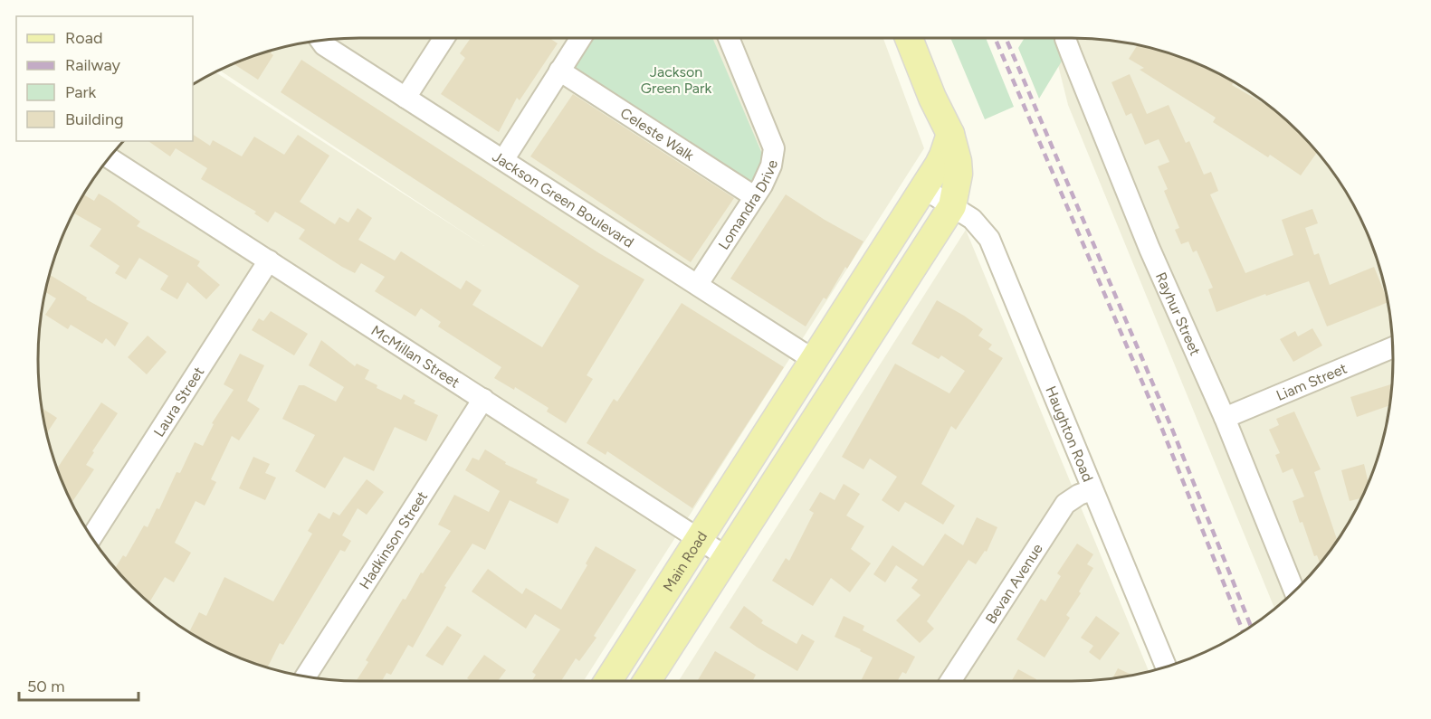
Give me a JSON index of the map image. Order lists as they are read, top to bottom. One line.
{"streets":{"main road":["Main Road"],"street":["Celeste Walk","Jackson Green Boulevard","Lomandra Drive","Rayhur Street","McMillan Street","Liam Street","Laura Street","Haughton Road","Hadkinson Street","Bevan Avenue"]},"crossings":[["Celeste Walk","Lomandra Drive"],["Jackson Green Boulevard","Lomandra Drive"],["Jackson Green Boulevard","Main Road"],["Rayhur Street","Liam Street"],["McMillan Street","Laura Street"],["McMillan Street","Hadkinson Street"],["McMillan Street","Main Road"],["Haughton Road","Main Road"],["Haughton Road","Bevan Avenue"]],"parks":["Jackson Green Park"],"legend":["Road","Railway","Park","Building"],"scale_bar":"50 m"}
